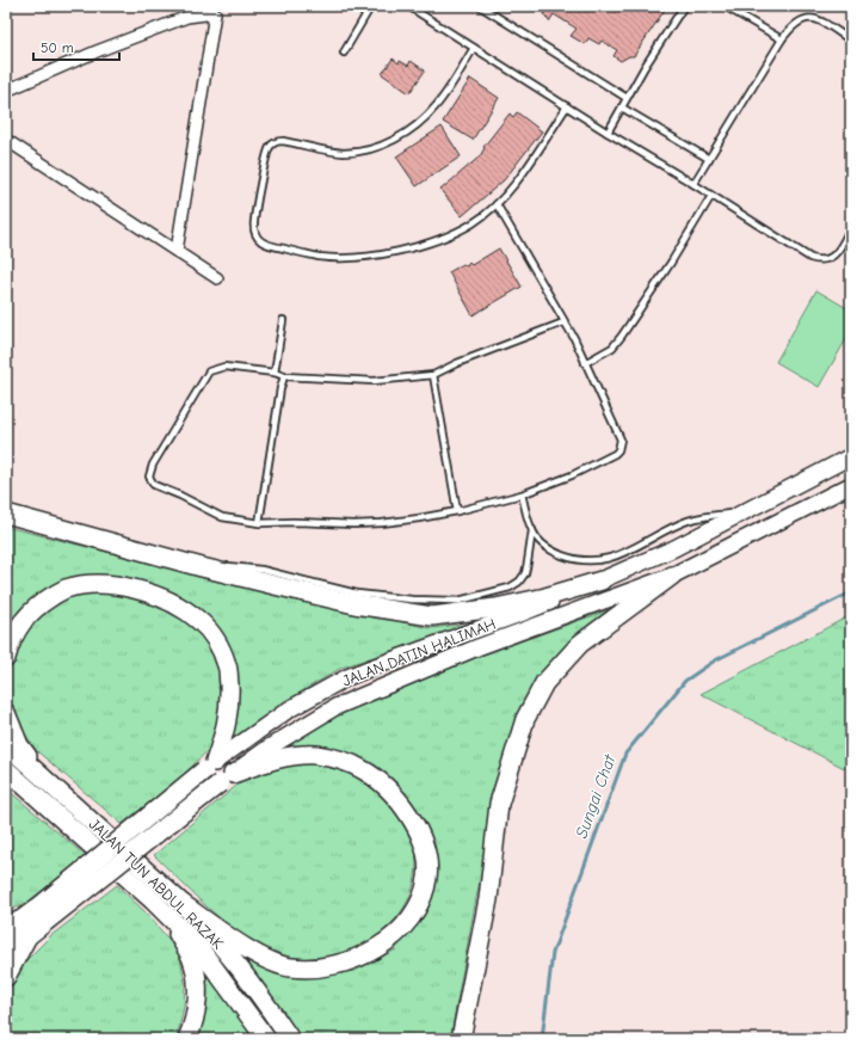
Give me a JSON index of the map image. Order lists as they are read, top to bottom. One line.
{"streets":{"main road":["JALAN DATIN HALIMAH","JALAN TUN ABDUL RAZAK"]},"water":["Sungai Chat"],"scale_bar":"50 m"}
